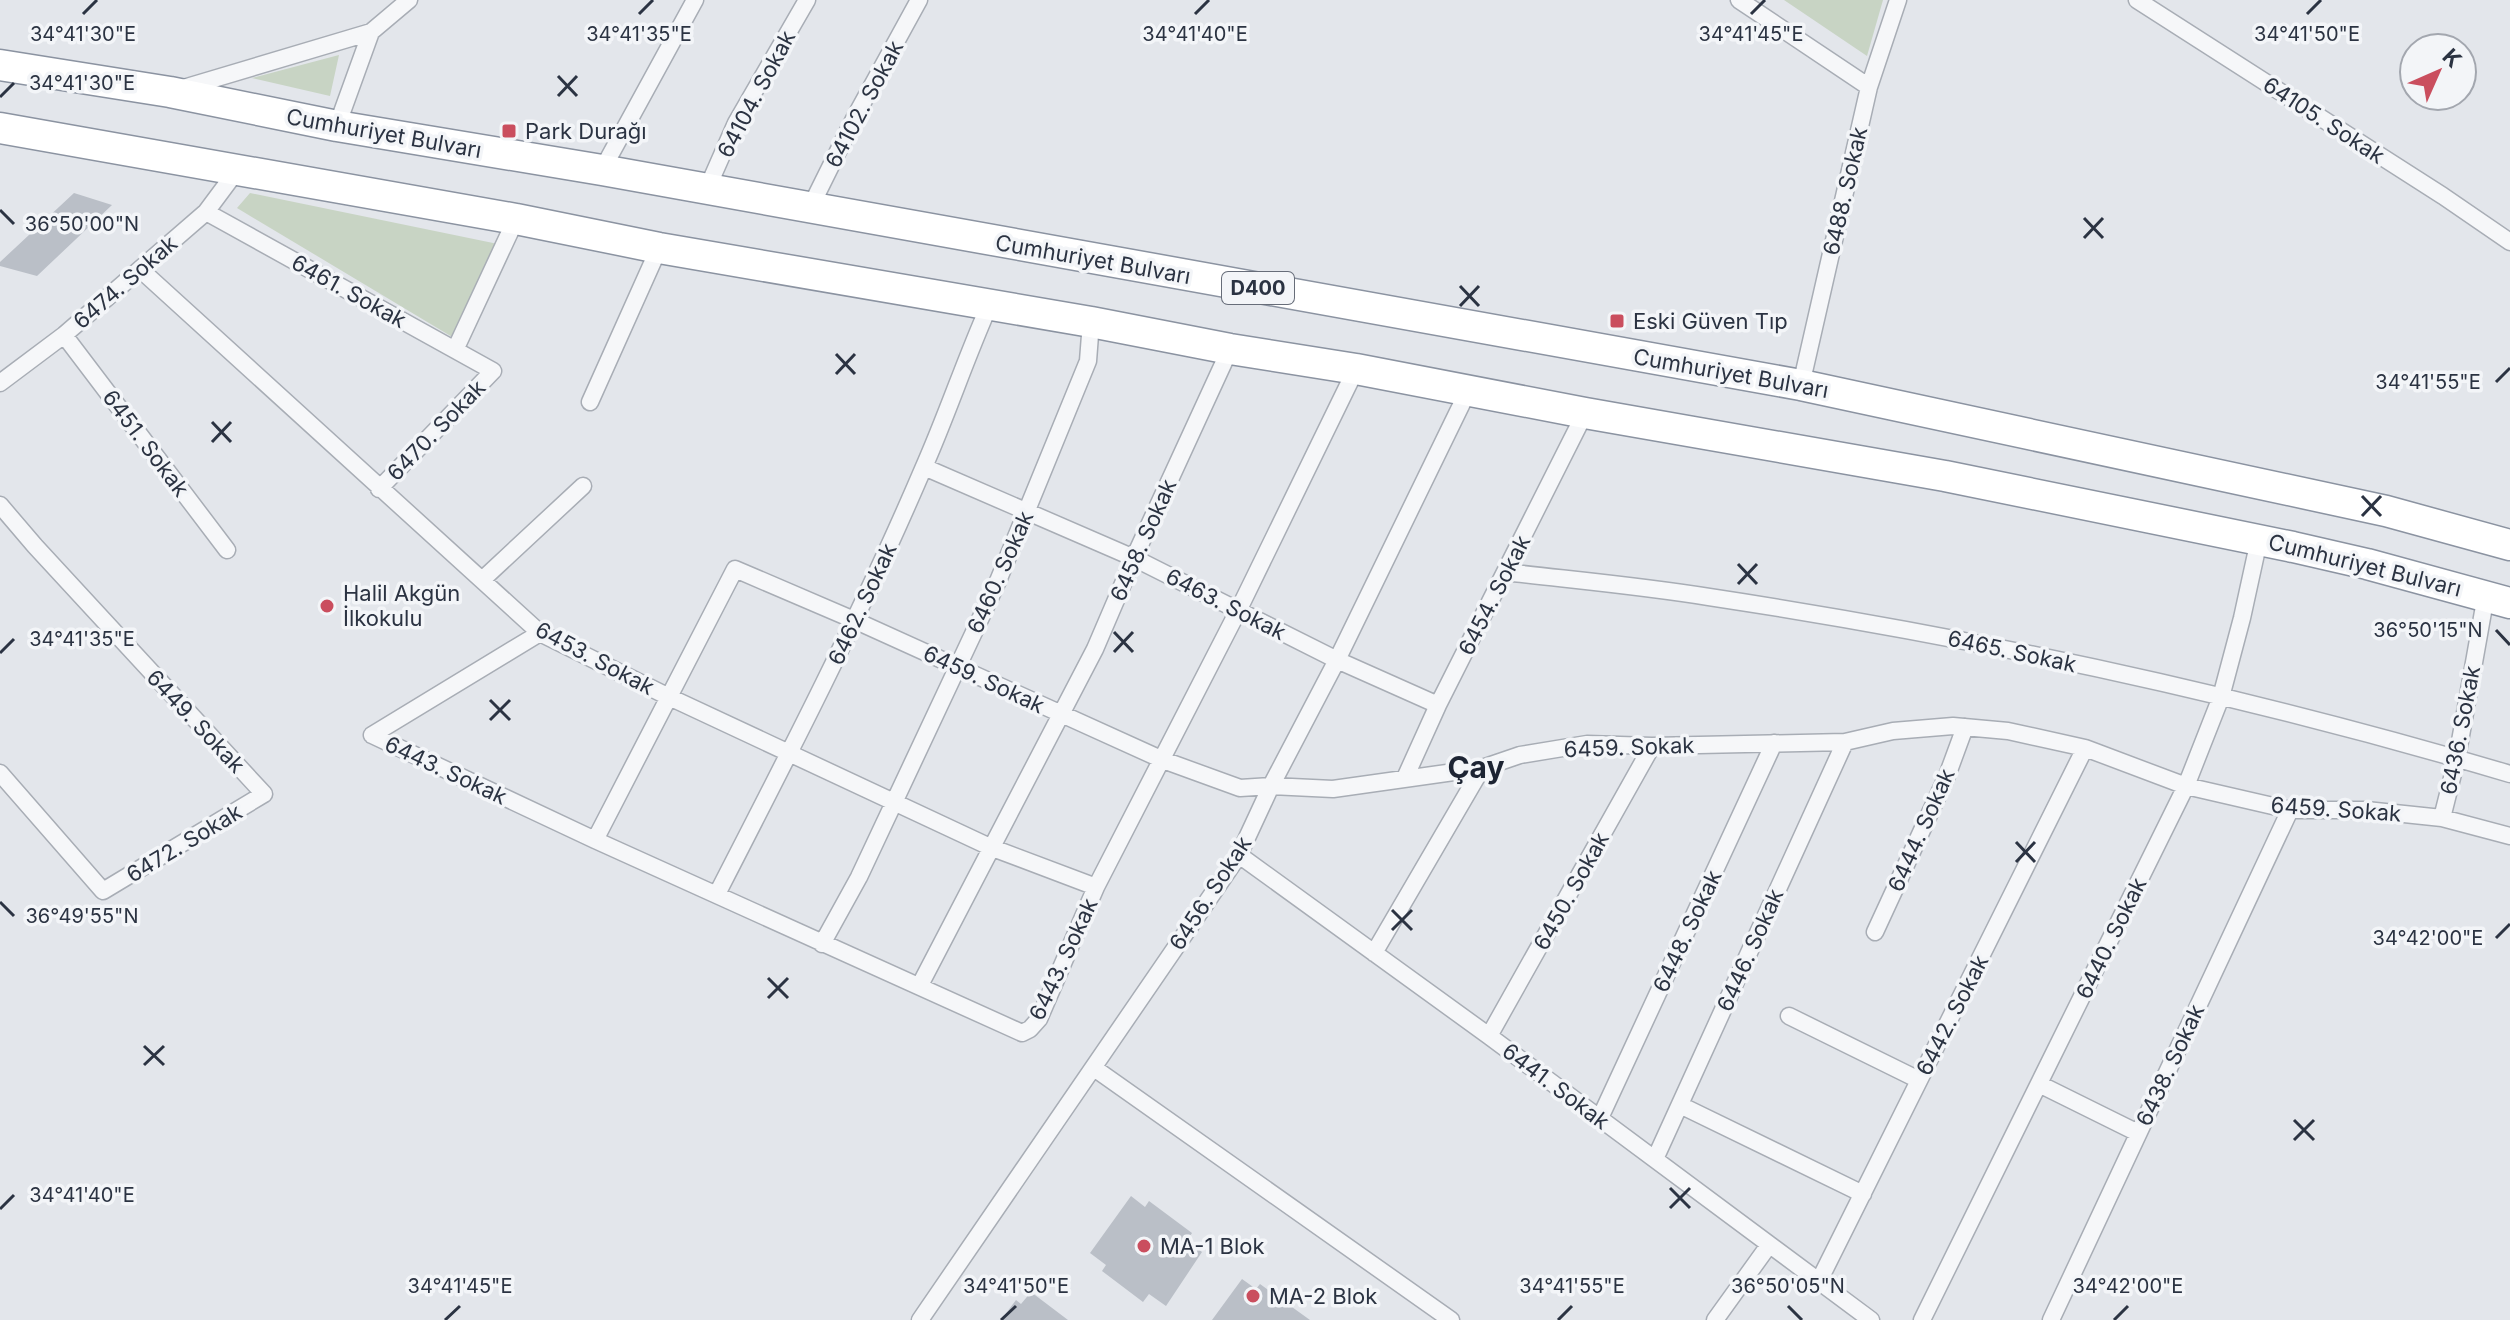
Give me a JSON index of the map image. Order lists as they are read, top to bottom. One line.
{"streets":{"highway":["Cumhuriyet Bulvarı","D400"],"street":["64104. Sokak","64102. Sokak","64105. Sokak","6488. Sokak","6474. Sokak","6461. Sokak","6470. Sokak","6451. Sokak","6458. Sokak","6460. Sokak","6454. Sokak","6462. Sokak","6463. Sokak","6465. Sokak","6453. Sokak","6459. Sokak","6449. Sokak","6436. Sokak","6443. Sokak","6444. Sokak","6472. Sokak","6450. Sokak","6456. Sokak","6448. Sokak","6440. Sokak","6446. Sokak","6442. Sokak","6438. Sokak","6441. Sokak"]},"crossings":[["64104. Sokak","Cumhuriyet Bulvarı"],["64102. Sokak","Cumhuriyet Bulvarı"],["Cumhuriyet Bulvarı","6488. Sokak"],["Cumhuriyet Bulvarı","6474. Sokak"],["Cumhuriyet Bulvarı","6458. Sokak"],["Cumhuriyet Bulvarı","6460. Sokak"],["Cumhuriyet Bulvarı","6454. Sokak"],["Cumhuriyet Bulvarı","6462. Sokak"],["Cumhuriyet Bulvarı","6436. Sokak"],["Cumhuriyet Bulvarı","6443. Sokak"],["Cumhuriyet Bulvarı","6456. Sokak"],["Cumhuriyet Bulvarı","6440. Sokak"],["6474. Sokak","6461. Sokak"],["6474. Sokak","6451. Sokak"],["6474. Sokak","6453. Sokak"],["6461. Sokak","6470. Sokak"],["6470. Sokak","6453. Sokak"],["6458. Sokak","6463. Sokak"],["6458. Sokak","6453. Sokak"],["6458. Sokak","6459. Sokak"],["6458. Sokak","6443. Sokak"],["6460. Sokak","6463. Sokak"],["6460. Sokak","6453. Sokak"],["6460. Sokak","6459. Sokak"],["6460. Sokak","6443. Sokak"],["6454. Sokak","6463. Sokak"],["6454. Sokak","6465. Sokak"],["6454. Sokak","6459. Sokak"],["6462. Sokak","6463. Sokak"],["6462. Sokak","6453. Sokak"],["6462. Sokak","6459. Sokak"],["6462. Sokak","6443. Sokak"],["6463. Sokak","6443. Sokak"],["6463. Sokak","6456. Sokak"],["6465. Sokak","6436. Sokak"],["6465. Sokak","6440. Sokak"],["6453. Sokak","6459. Sokak"],["6453. Sokak","6443. Sokak"],["6459. Sokak","6436. Sokak"],["6459. Sokak","6443. Sokak"],["6459. Sokak","6444. Sokak"],["6459. Sokak","6450. Sokak"],["6459. Sokak","6456. Sokak"],["6459. Sokak","6448. Sokak"],["6459. Sokak","6440. Sokak"],["6459. Sokak","6446. Sokak"],["6459. Sokak","6442. Sokak"],["6459. Sokak","6438. Sokak"],["6449. Sokak","6472. Sokak"],["6450. Sokak","6441. Sokak"],["6456. Sokak","6441. Sokak"],["6448. Sokak","6441. Sokak"],["6446. Sokak","6441. Sokak"],["6442. Sokak","6441. Sokak"]],"districts":["Çay"],"places":{"transit":["Park Durağı","Eski Güven Tıp"],"other":["Halil Akgün İlkokulu","MA-1 Blok","MA-2 Blok"]},"north":"top right","coordinates":["34°41'30\"E","34°41'35\"E","34°41'40\"E","34°41'45\"E","34°41'50\"E","36°50'00\"N","34°41'55\"E","36°50'15\"N","36°49'55\"N","34°42'00\"E","36°50'05\"N"]}
